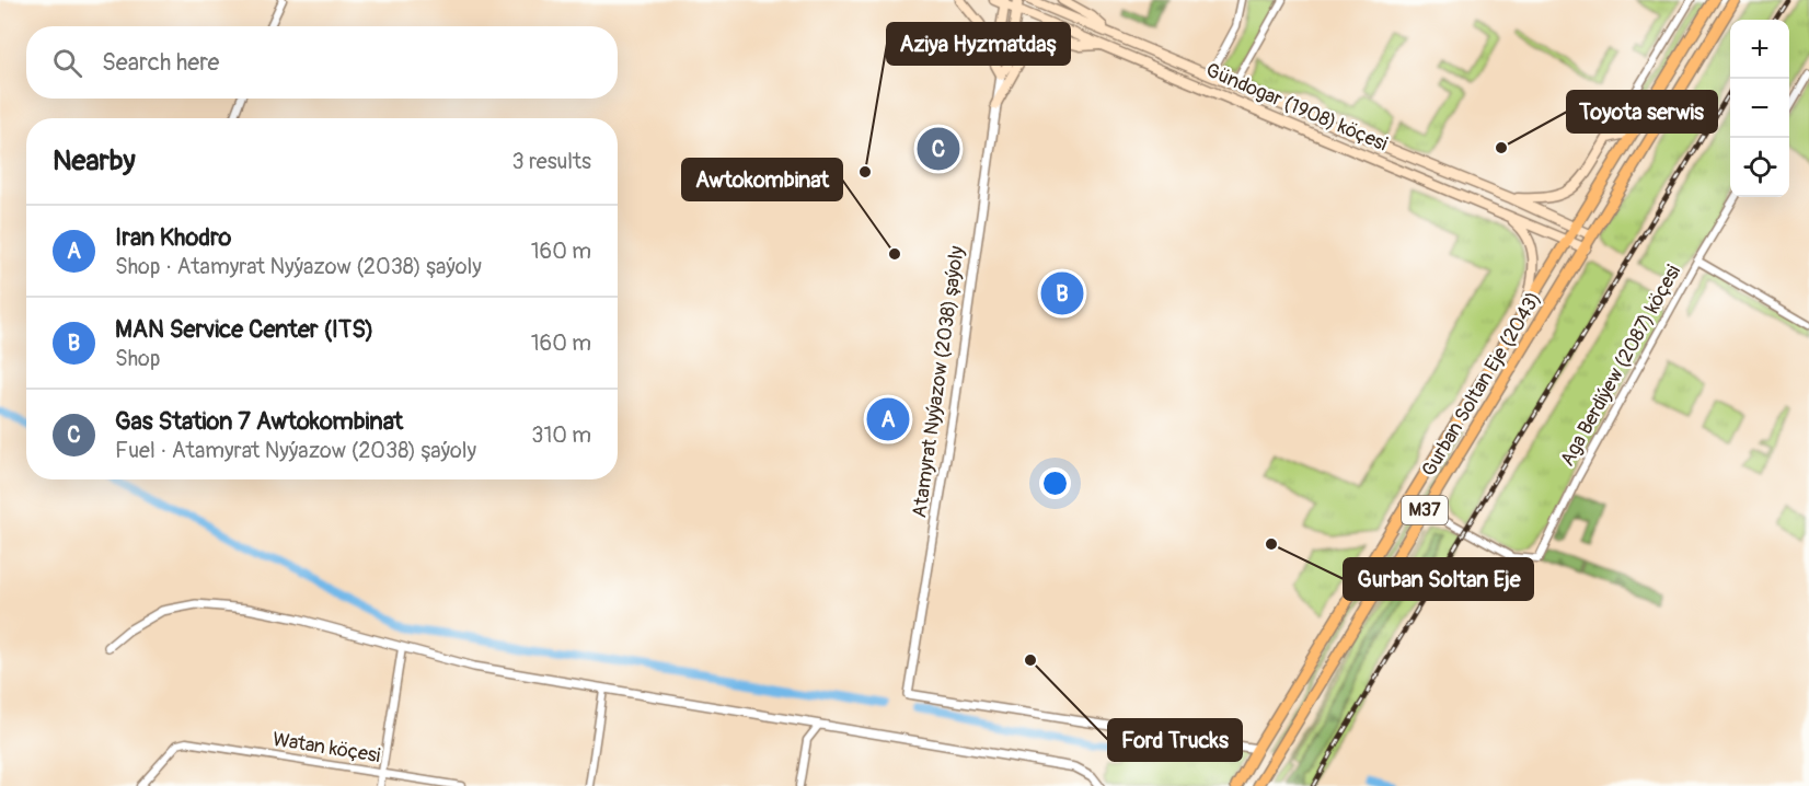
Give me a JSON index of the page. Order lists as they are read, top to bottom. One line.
{"streets":{"highway":["Gurban Soltan Eje (2043)","M37"],"main road":["Gündogar (1908) köçesi","Atamyrat Nyýazow (2038) şaýoly"],"street":["Aga Berdiýew (2087) köçesi","Watan köçesi"]},"crossings":[["Gündogar (1908) köçesi","Atamyrat Nyýazow (2038) şaýoly"],["Gündogar (1908) köçesi","Gurban Soltan Eje (2043)"],["Aga Berdiýew (2087) köçesi","Gurban Soltan Eje (2043)"],["Atamyrat Nyýazow (2038) şaýoly","Gurban Soltan Eje (2043)"]],"places":["Toyota serwis","Aziya Hyzmatdaş","Awtokombinat","Gurban Soltan Eje","Ford Trucks"],"page":{"map_buttons":["+","−"],"search":"Search here","heading":["Nearby","3 results"],"pins":["C","B","A"],"list":[{"mark":"A","name":"Iran Khodro","note":"Shop · Atamyrat Nyýazow (2038) şaýoly","value":"160 m"},{"mark":"B","name":"MAN Service Center (ITS)","note":"Shop","value":"160 m"},{"mark":"C","name":"Gas Station 7 Awtokombinat","note":"Fuel · Atamyrat Nyýazow (2038) şaýoly","value":"310 m"}]}}
